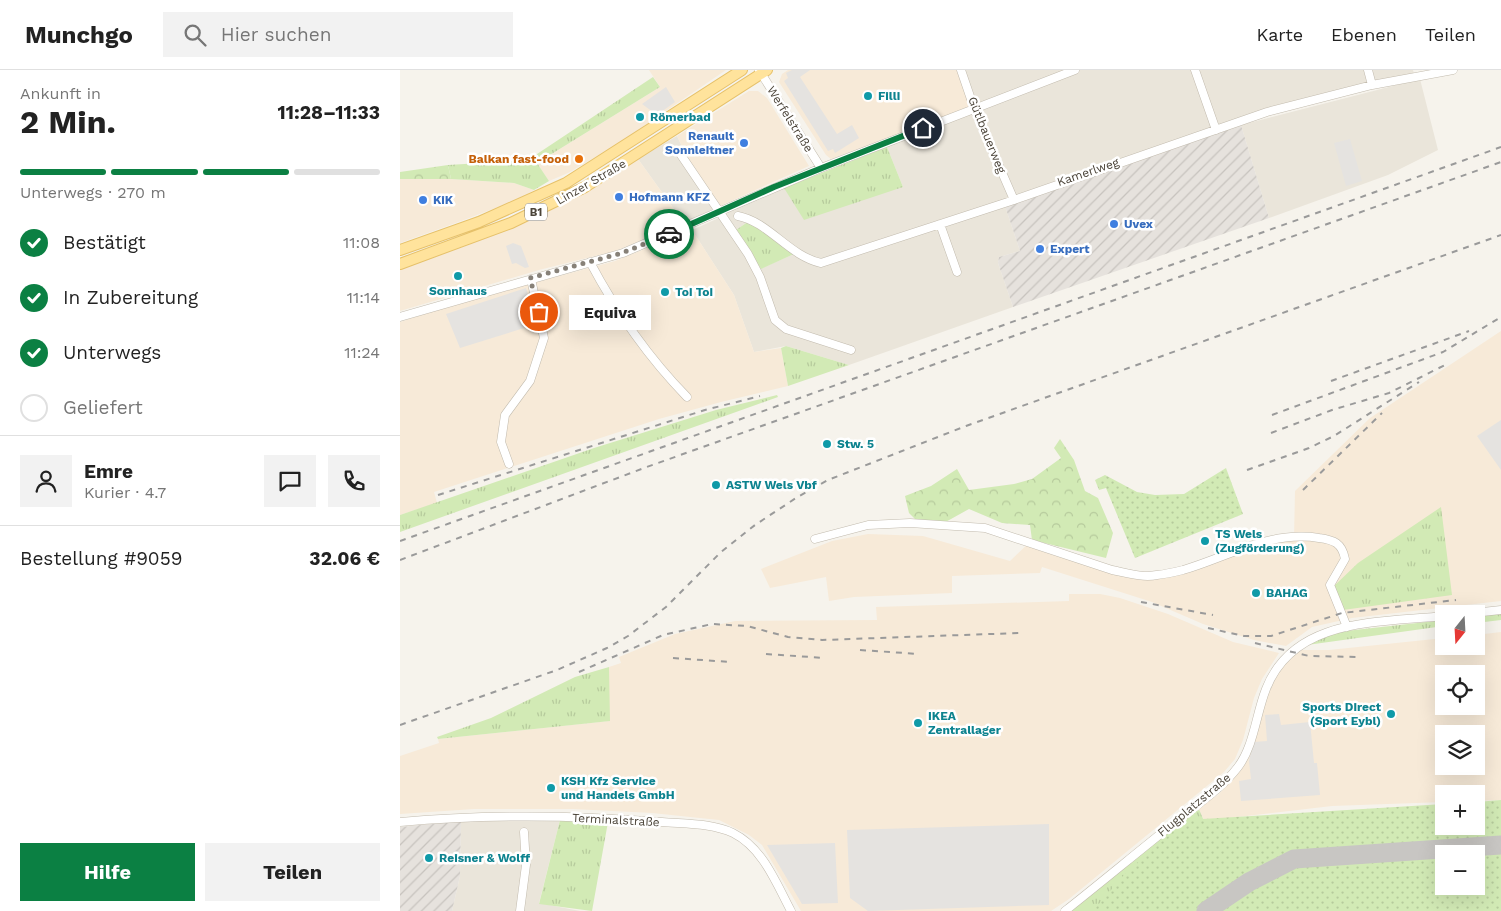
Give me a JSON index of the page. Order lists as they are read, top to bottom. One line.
{"streets":{"main road":["Linzer Straße","B1"],"street":["Werfelstraße","Gütlbauerweg","Kamerlweg","Flugplatzstraße","Terminalstraße"]},"crossings":[["Werfelstraße","Linzer Straße"],["Gütlbauerweg","Kamerlweg"]],"places":["Filli","Römerbad","Renault Sonnleitner","Balkan fast-food","Hofmann KFZ","KiK","Uvex","Expert","Sonnhaus","Toi Toi","Equiva","Stw. 5","ASTW Wels Vbf","TS Wels (Zugförderung)","BAHAG","Sports Direct (Sport Eybl)","IKEA Zentrallager","KSH Kfz Service und Handels GmbH","Reisner & Wolff"],"north":"bottom","page":{"header":"Munchgo","search":"Hier suchen","nav":["Karte","Ebenen","Teilen"],"heading":["2 Min.","Ankunft in","11:28–11:33"],"panel":["Emre","Kurier · 4.7","Bestellung #9059","32.06 €"],"bar":"Unterwegs · 270 m","list":[["Bestätigt","11:08"],["In Zubereitung","11:14"],["Unterwegs","11:24"],"Geliefert"],"bubble":"Equiva","map_buttons":["+","−"],"buttons":["Hilfe","Teilen"]}}
